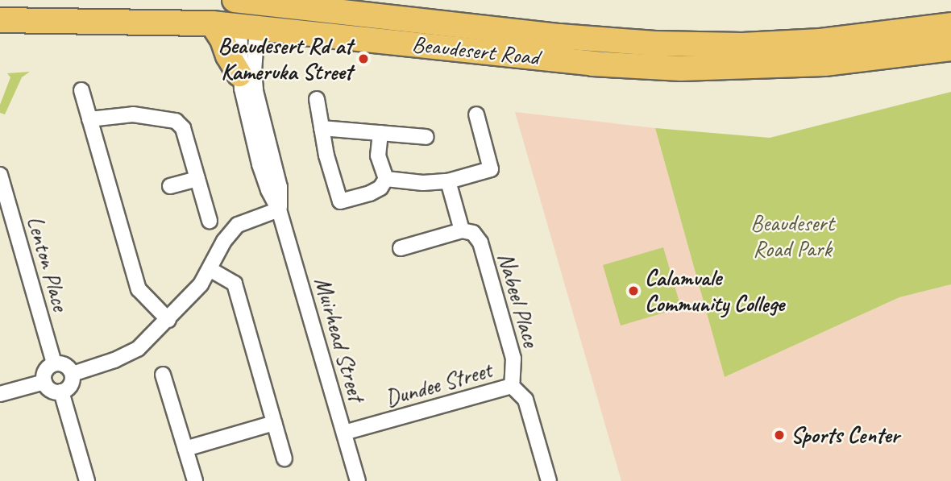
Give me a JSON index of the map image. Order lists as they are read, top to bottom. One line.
{"streets":{"highway":["Beaudesert Road"],"street":["Lenton Place","Nabeel Place","Muirhead Street","Dundee Street"]},"crossings":[["Beaudesert Road","Muirhead Street"],["Nabeel Place","Dundee Street"],["Muirhead Street","Dundee Street"]],"parks":["Beaudesert Road Park"],"places":["Beaudesert Rd at Kameruka Street","Calamvale Community College","Sports Center"]}
